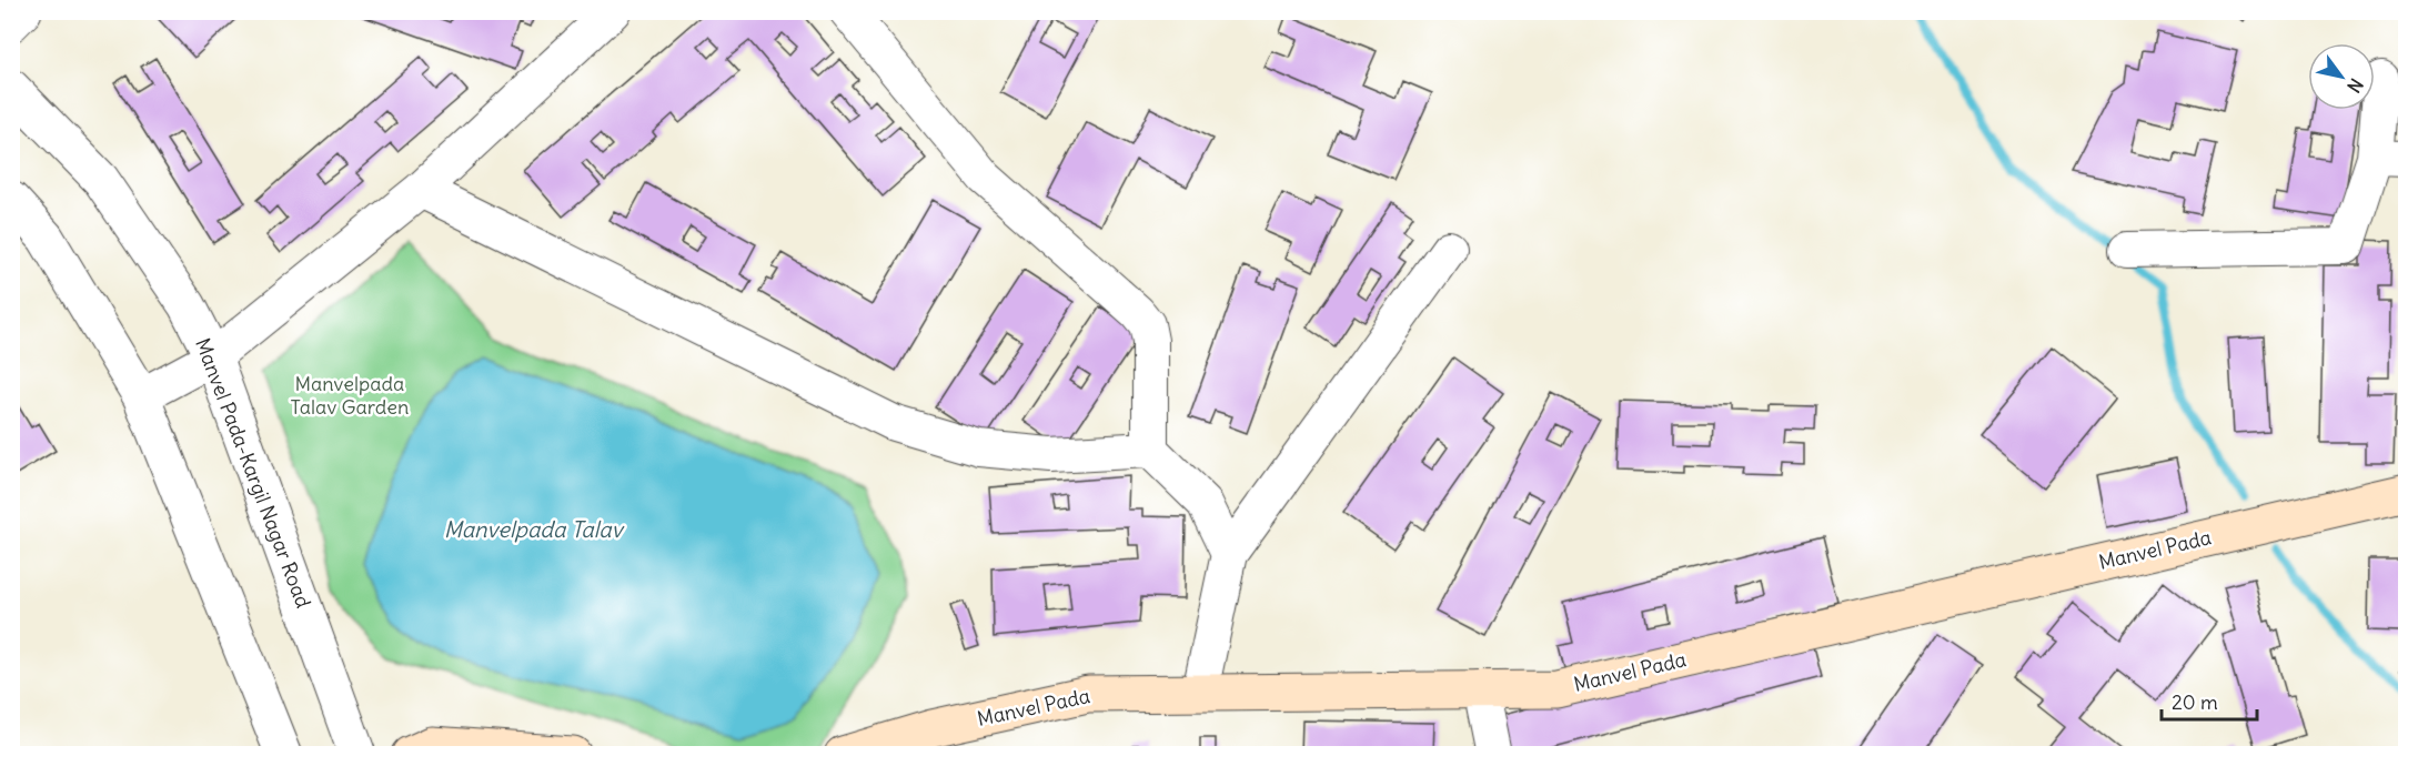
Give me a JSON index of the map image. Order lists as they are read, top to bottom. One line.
{"streets":{"main road":["Manvel Pada"],"street":["Manvel Pada-Kargil Nagar Road"]},"water":["Manvelpada Talav"],"parks":["Manvelpada Talav Garden"],"scale_bar":"20 m","north":"bottom right"}
